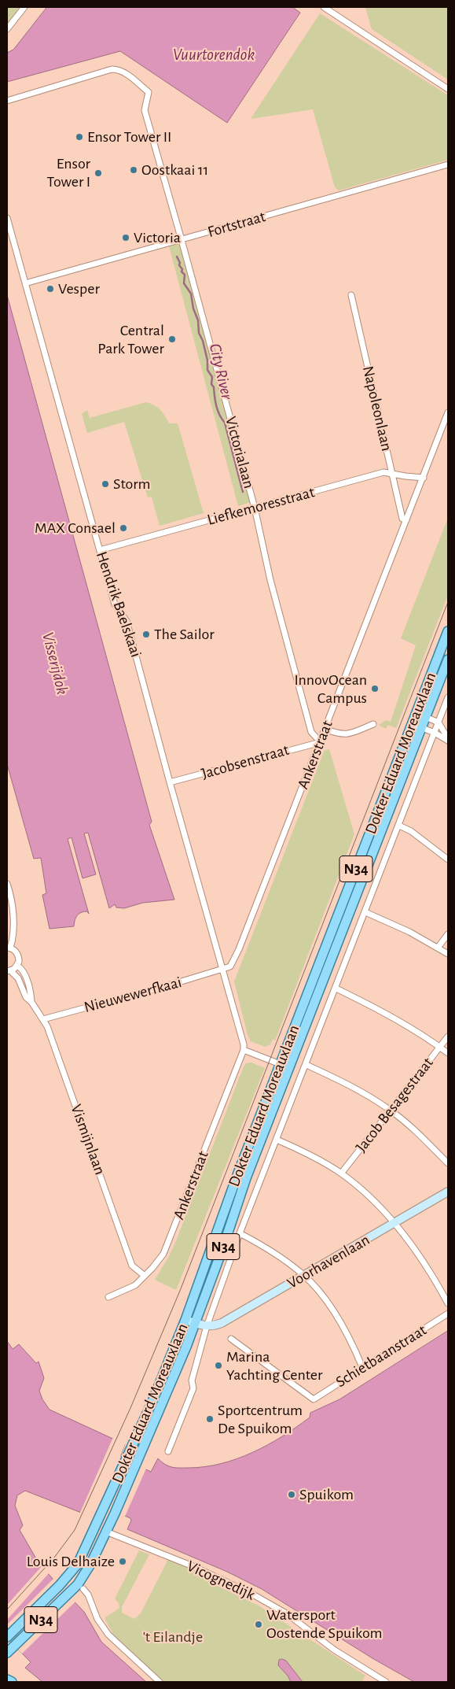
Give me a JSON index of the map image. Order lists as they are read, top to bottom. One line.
{"streets":{"main road":["Dokter Eduard Moreauxlaan","N34"],"street":["Fortstraat","Napoleonlaan","Victorialaan","Liefkemoresstraat","Hendrik Baelskaai","Ankerstraat","Jacobsenstraat","Nieuwewerfkaai","Jacob Besagestraat","Vismijnlaan","Voorhavenlaan","Schietbaanstraat","Vicognedijk"]},"crossings":[["Fortstraat","Victorialaan"],["Fortstraat","Hendrik Baelskaai"],["Napoleonlaan","Liefkemoresstraat"],["Napoleonlaan","Ankerstraat"],["Victorialaan","Liefkemoresstraat"],["Victorialaan","Ankerstraat"],["Victorialaan","Jacobsenstraat"],["Liefkemoresstraat","Hendrik Baelskaai"],["Liefkemoresstraat","Ankerstraat"],["Hendrik Baelskaai","Ankerstraat"],["Hendrik Baelskaai","Jacobsenstraat"],["Hendrik Baelskaai","Nieuwewerfkaai"],["Dokter Eduard Moreauxlaan","N34"],["Dokter Eduard Moreauxlaan","Voorhavenlaan"],["Dokter Eduard Moreauxlaan","Vicognedijk"],["Ankerstraat","Jacobsenstraat"],["Ankerstraat","Nieuwewerfkaai"],["Ankerstraat","Vismijnlaan"],["Nieuwewerfkaai","Vismijnlaan"]],"water":["Vuurtorendok","City River","Visserijdok"],"parks":["'t Eilandje"],"places":["Ensor Tower II","Oostkaai 11","Ensor Tower I","Victoria","Vesper","Central Park Tower","Storm","MAX Consael","The Sailor","InnovOcean Campus","Marina Yachting Center","Sportcentrum De Spuikom","Spuikom","Louis Delhaize","Watersport Oostende Spuikom"]}
